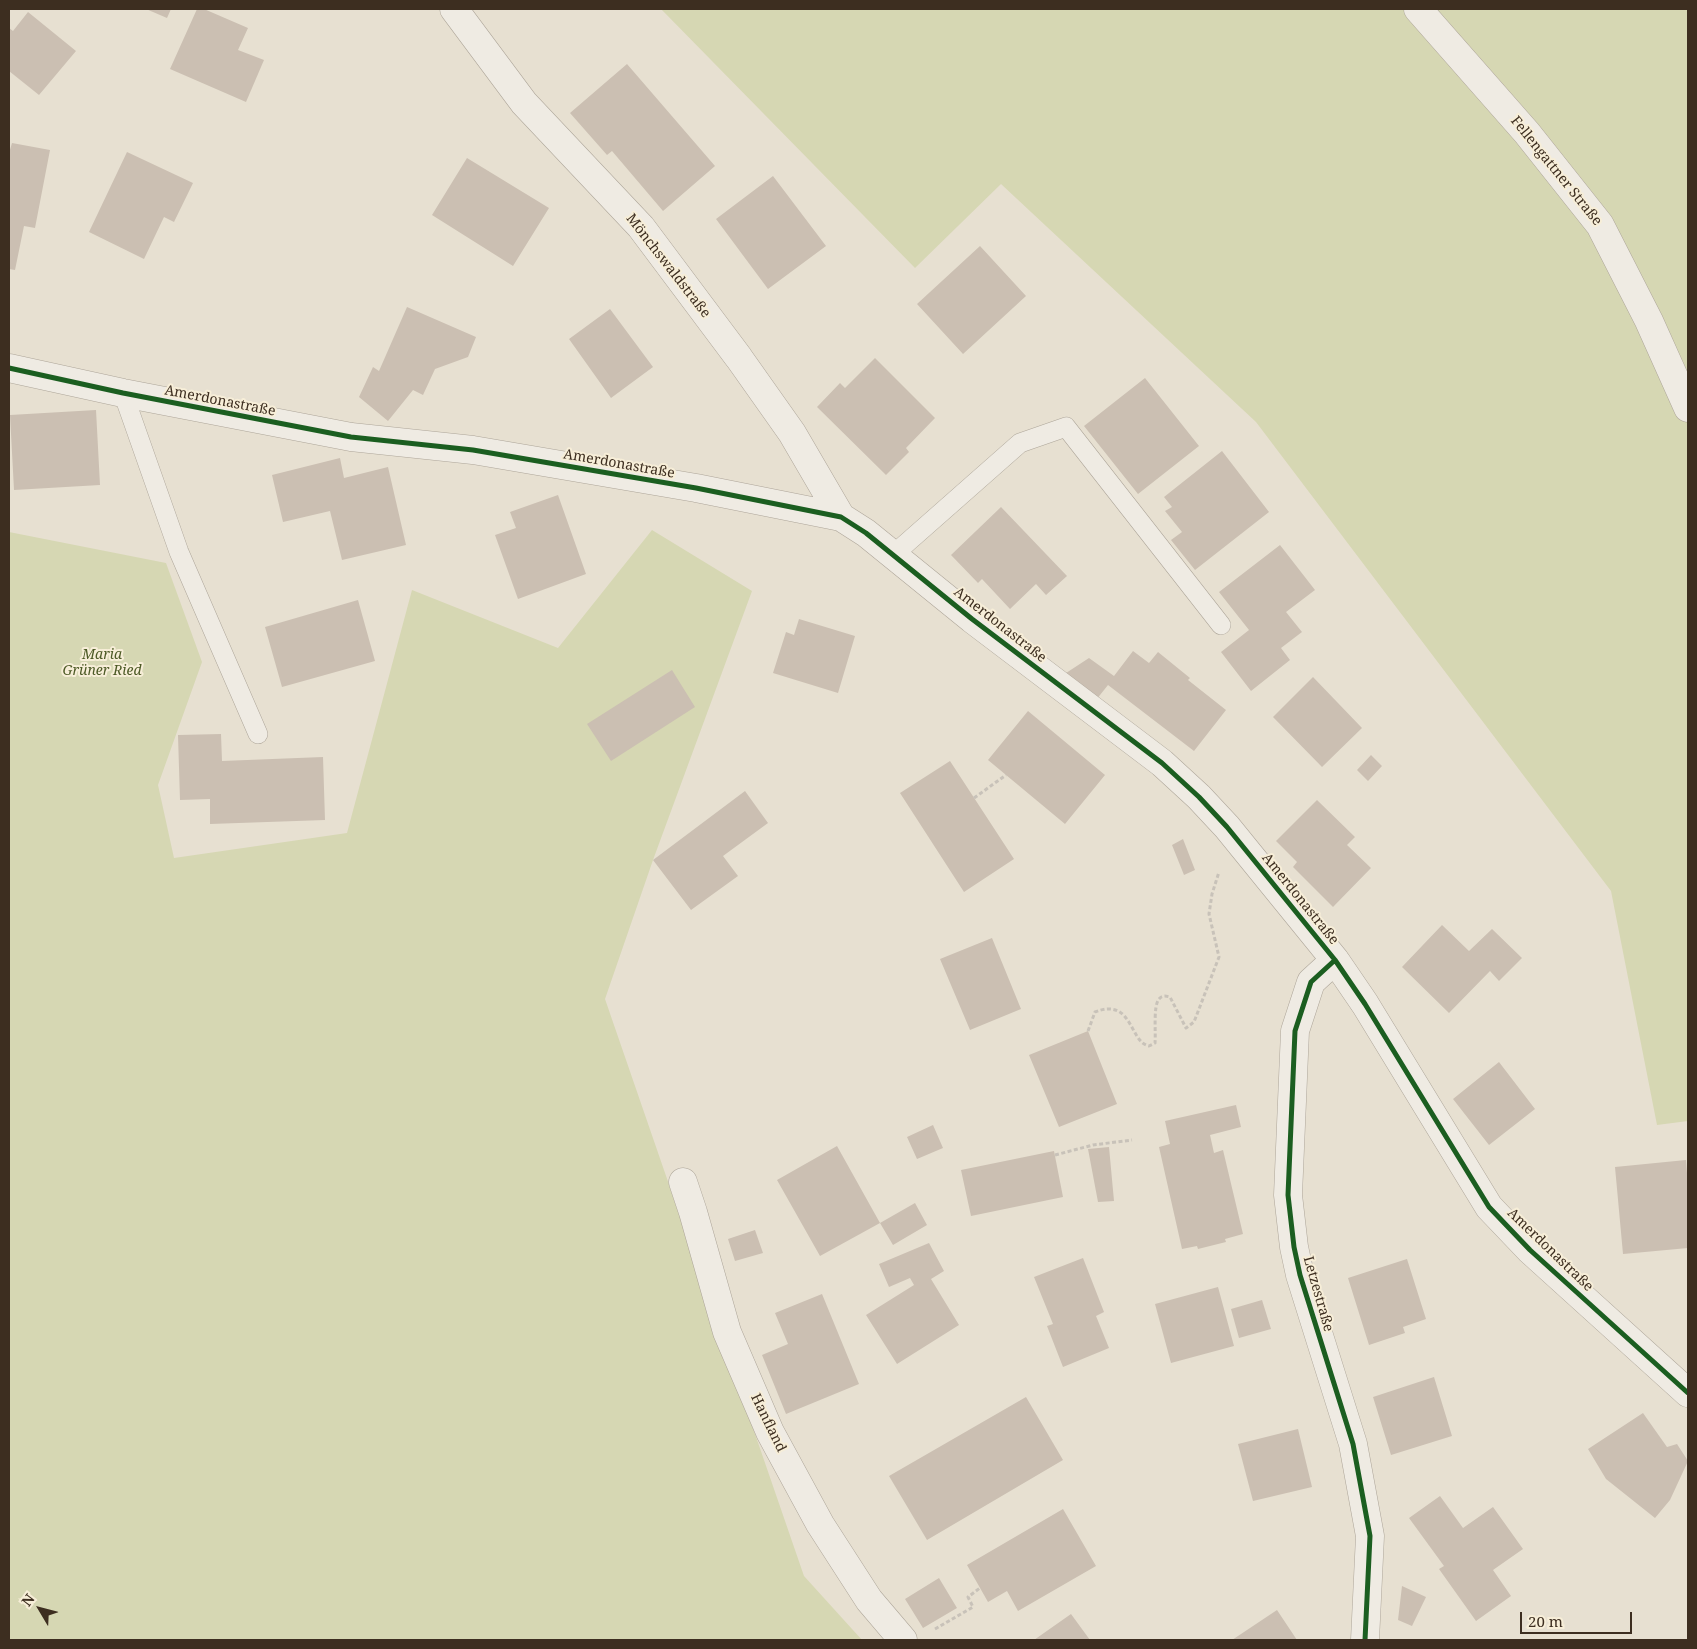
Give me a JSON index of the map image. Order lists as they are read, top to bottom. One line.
{"streets":{"street":["Fellengattner Straße","Mönchswaldstraße","Amerdonastraße","Letzestraße","Hanfland"]},"crossings":[["Mönchswaldstraße","Amerdonastraße"],["Amerdonastraße","Letzestraße"]],"parks":["Maria Grüner Ried"],"scale_bar":"20 m","north":"top left"}
